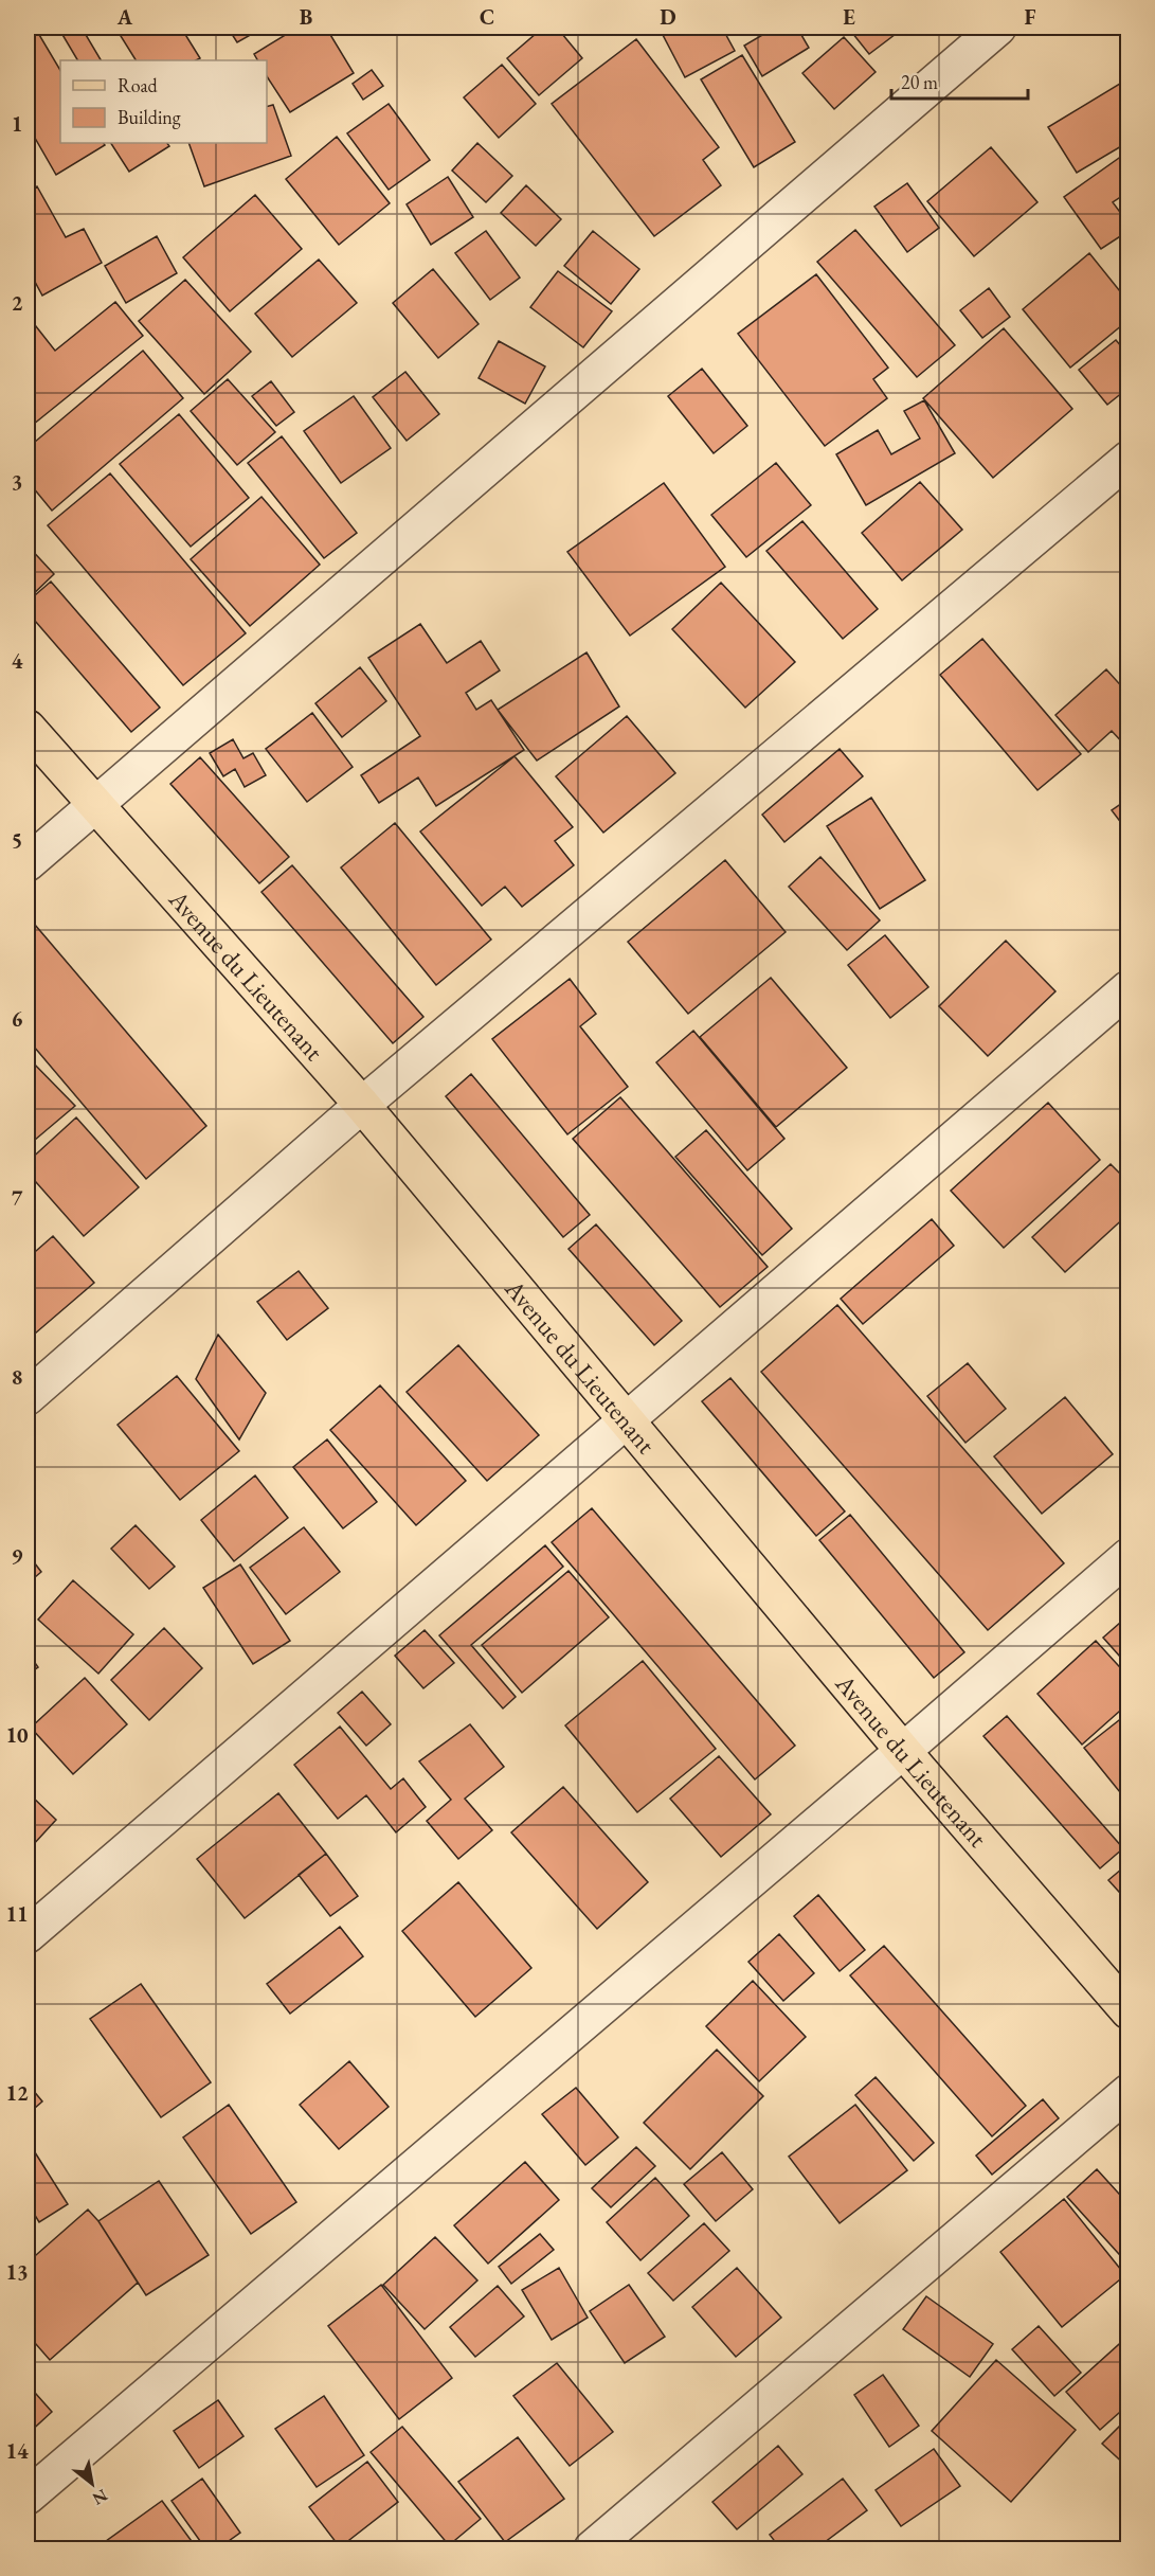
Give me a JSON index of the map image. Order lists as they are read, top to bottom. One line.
{"streets":{"main road":["Avenue du Lieutenant"]},"legend":["Road","Building"],"scale_bar":"20 m","north":"bottom right","grid":{"columns":["A","B","C","D","E","F"],"rows":["1","2","3","4","5","6","7","8","9","10","11","12","13","14"]}}
